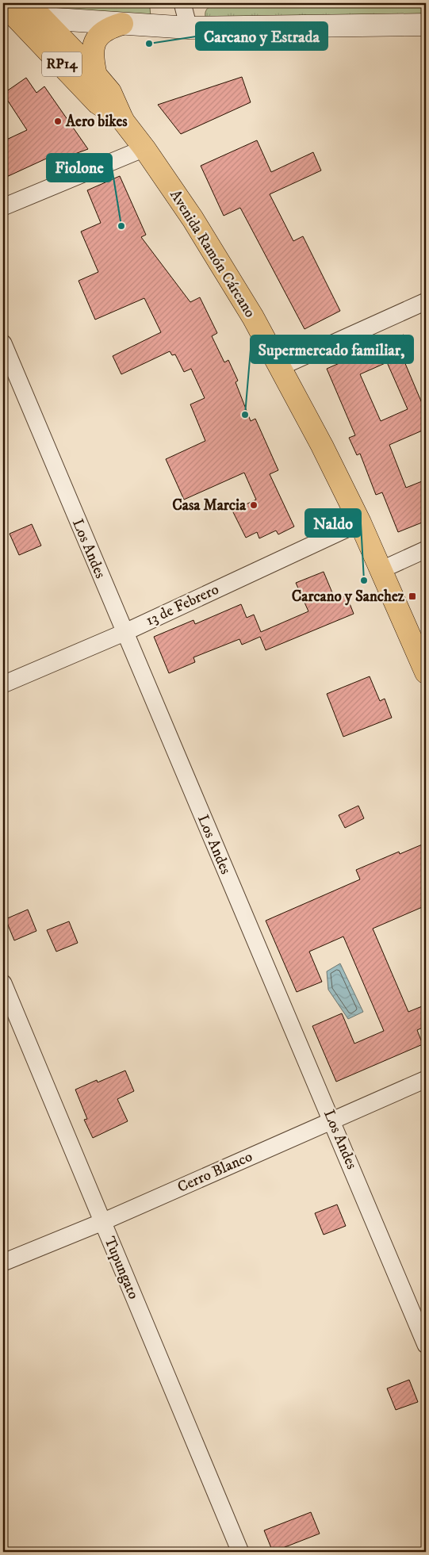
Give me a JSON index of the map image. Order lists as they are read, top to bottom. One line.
{"streets":{"main road":["RP14","Avenida Ramón Cárcano"],"street":["Los Andes","13 de Febrero","Cerro Blanco","Tupungato"]},"crossings":[["Avenida Ramón Cárcano","13 de Febrero"],["Los Andes","13 de Febrero"],["Los Andes","Cerro Blanco"],["Cerro Blanco","Tupungato"]],"places":{"other":["Carcano y Estrada","Aero bikes","Fiolone","Supermercado familiar,","Casa Marcia","Naldo"],"transit":["Carcano y Sanchez"]}}
